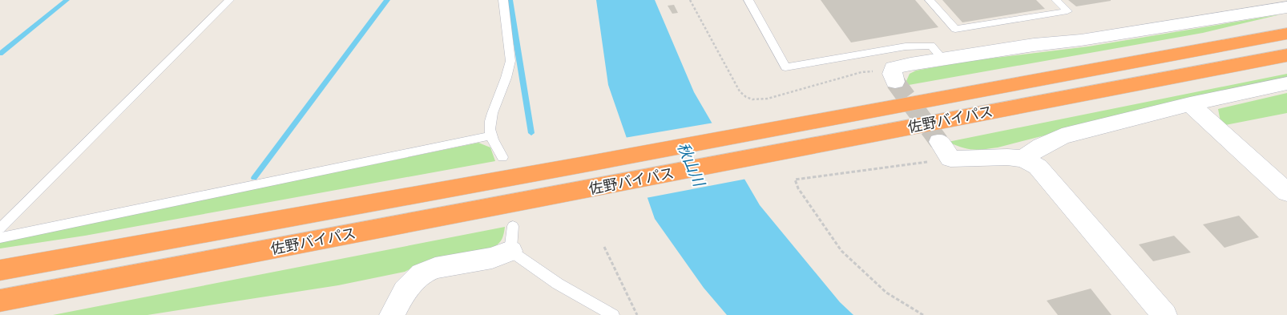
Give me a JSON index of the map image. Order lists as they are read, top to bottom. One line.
{"streets":{"highway":["佐野バイパス"]},"water":["秋山川"]}
